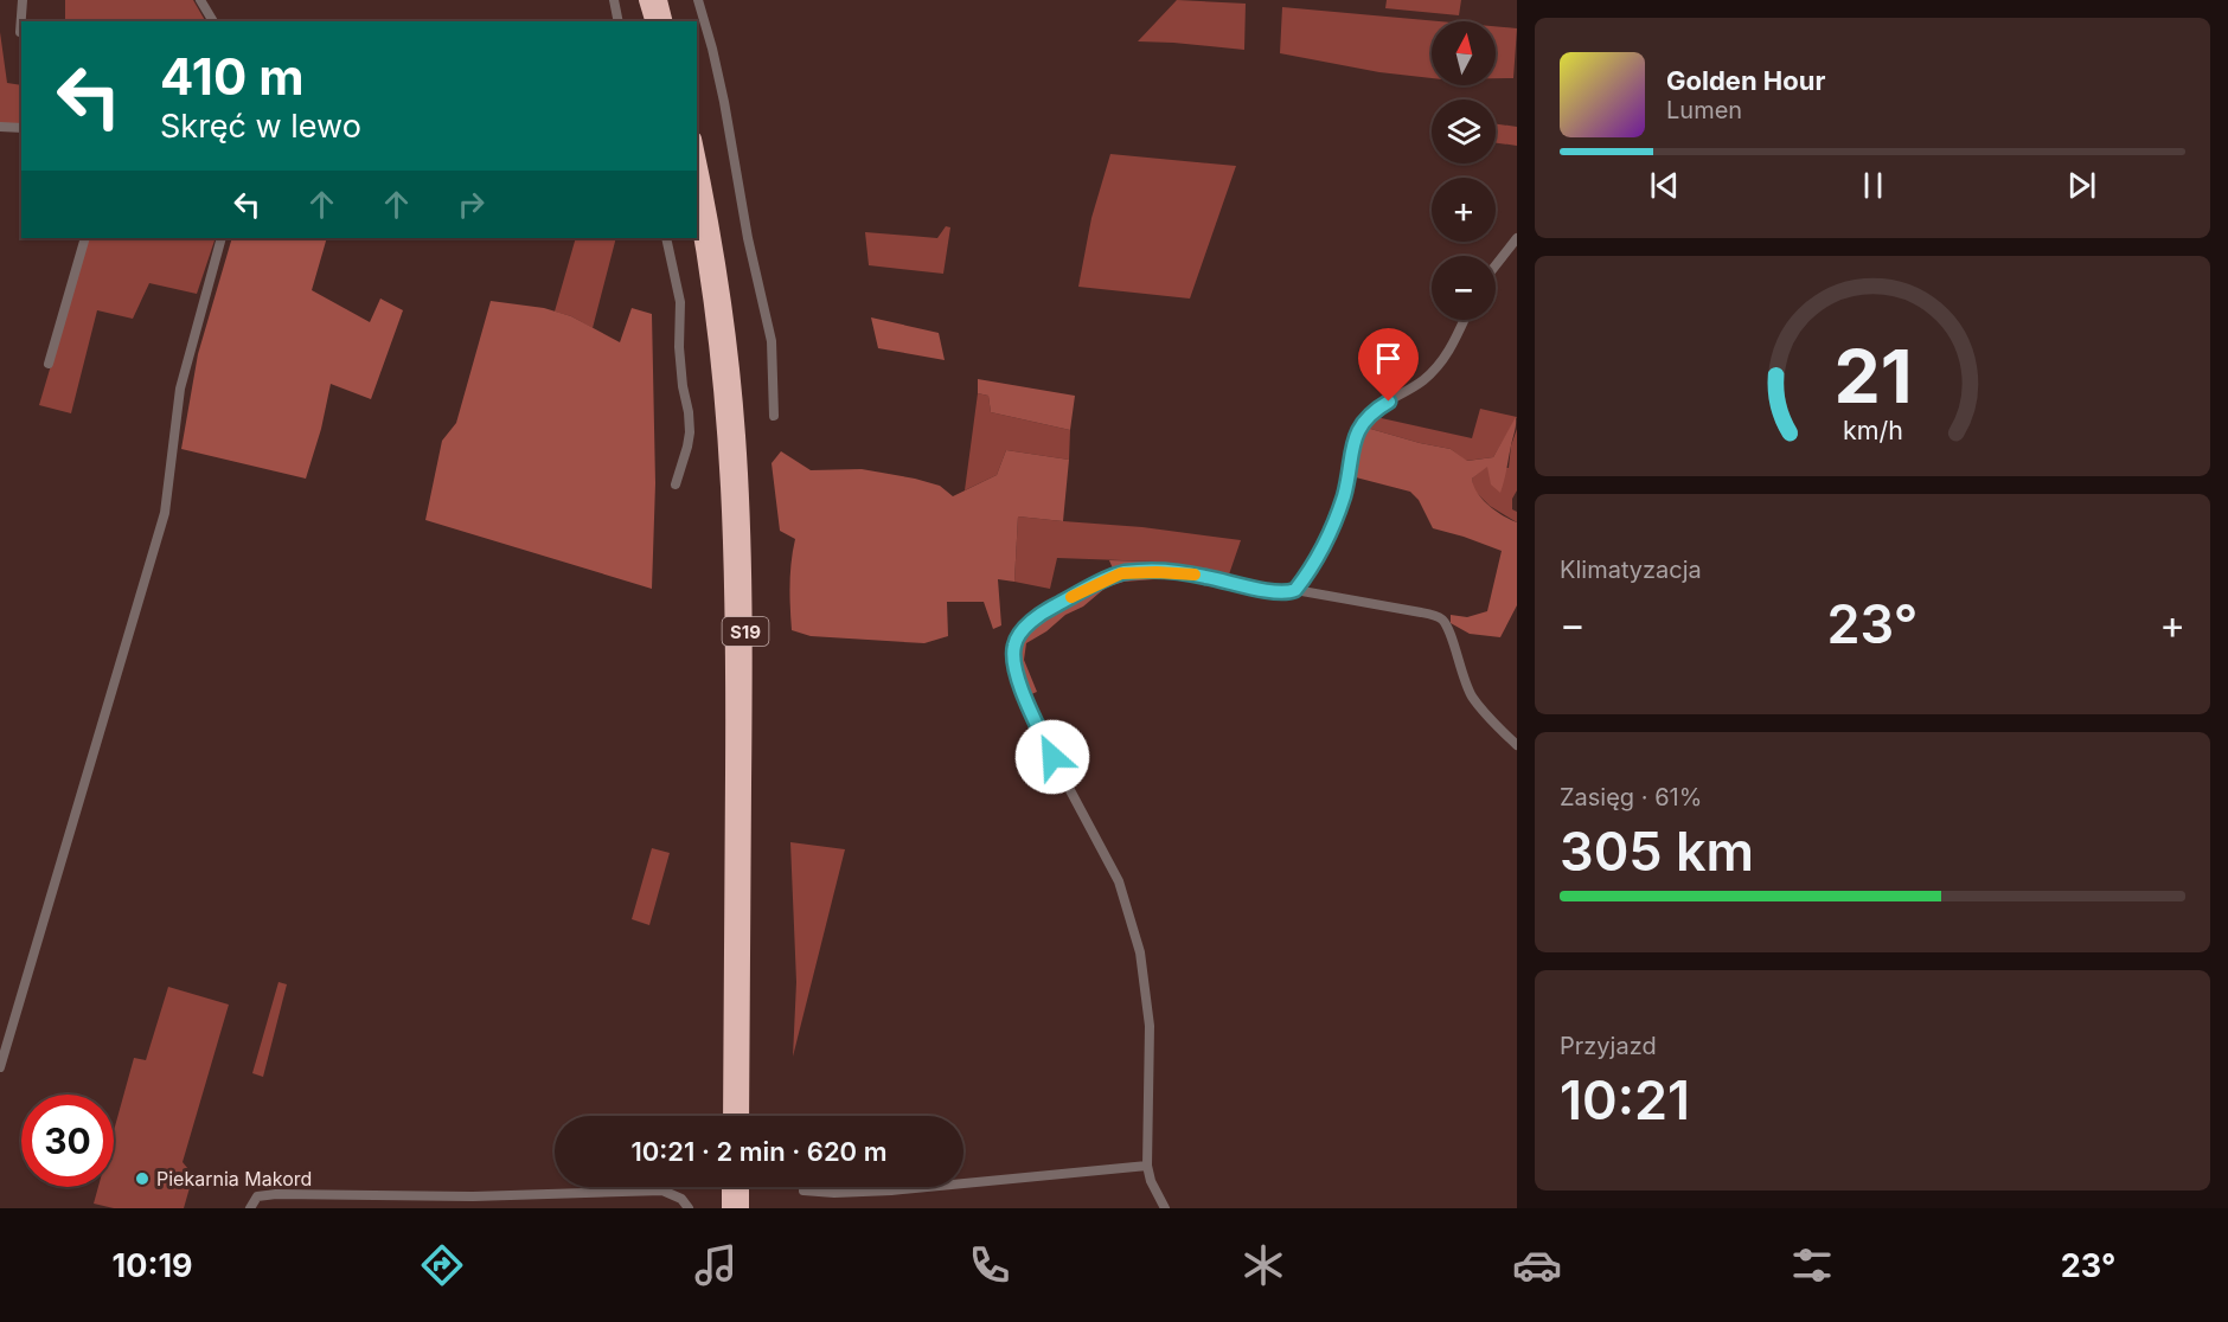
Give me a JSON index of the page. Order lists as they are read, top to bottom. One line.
{"streets":{"highway":["S19"]},"places":["Piekarnia Makord"],"north":"top","page":{"map_buttons":["+","−"],"turn":["410 m","Skręć w lewo"],"song":["Golden Hour","Lumen"],"tile":["Klimatyzacja",["Zasięg · 61%","305 km"],["Przyjazd","10:21"]],"heat":["−","23°","+"],"limit":"30","trip":"10:21 · 2 min · 620 m","tabs":["10:19","23°"],"gauge":["21","km/h"]}}
